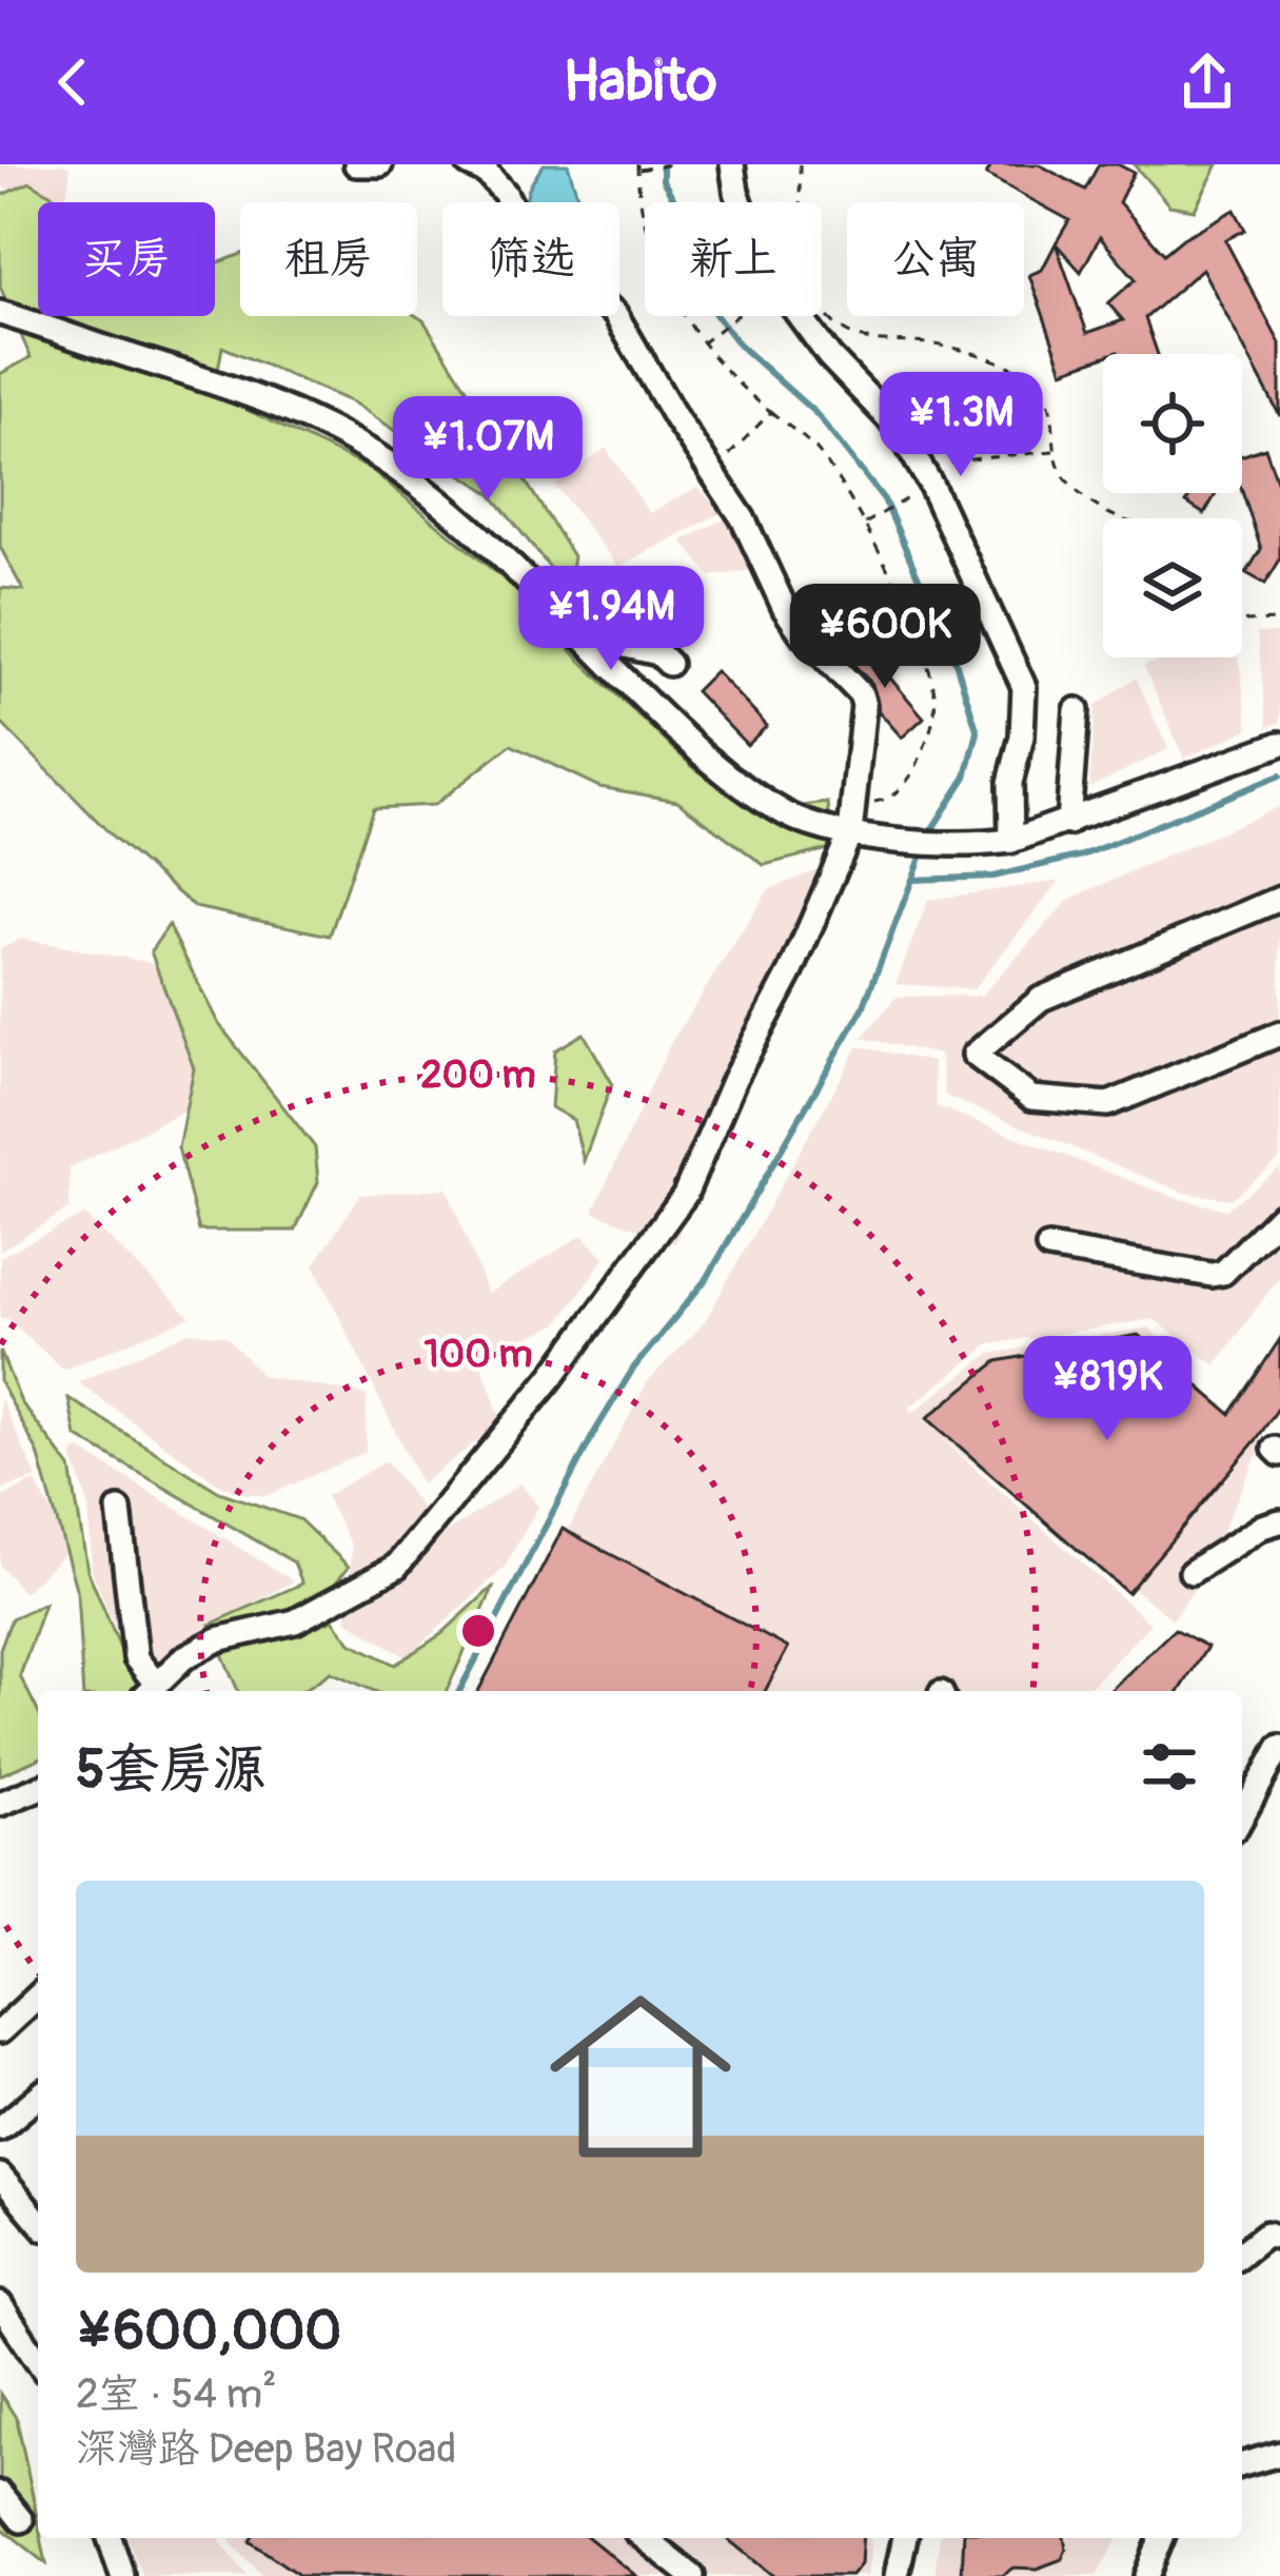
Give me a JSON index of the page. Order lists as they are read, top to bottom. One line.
{"page":{"header":"Habito","chip":["买房","租房","筛选","新上","公寓"],"price":["¥1.3M","¥1.07M","¥1.94M","¥600K","¥819K"],"heading":"5套房源","list":[{"name":"¥600,000","note":"2室 · 54 m² · 深灣路 Deep Bay Road"}]},"rings":["200 m","100 m"]}
